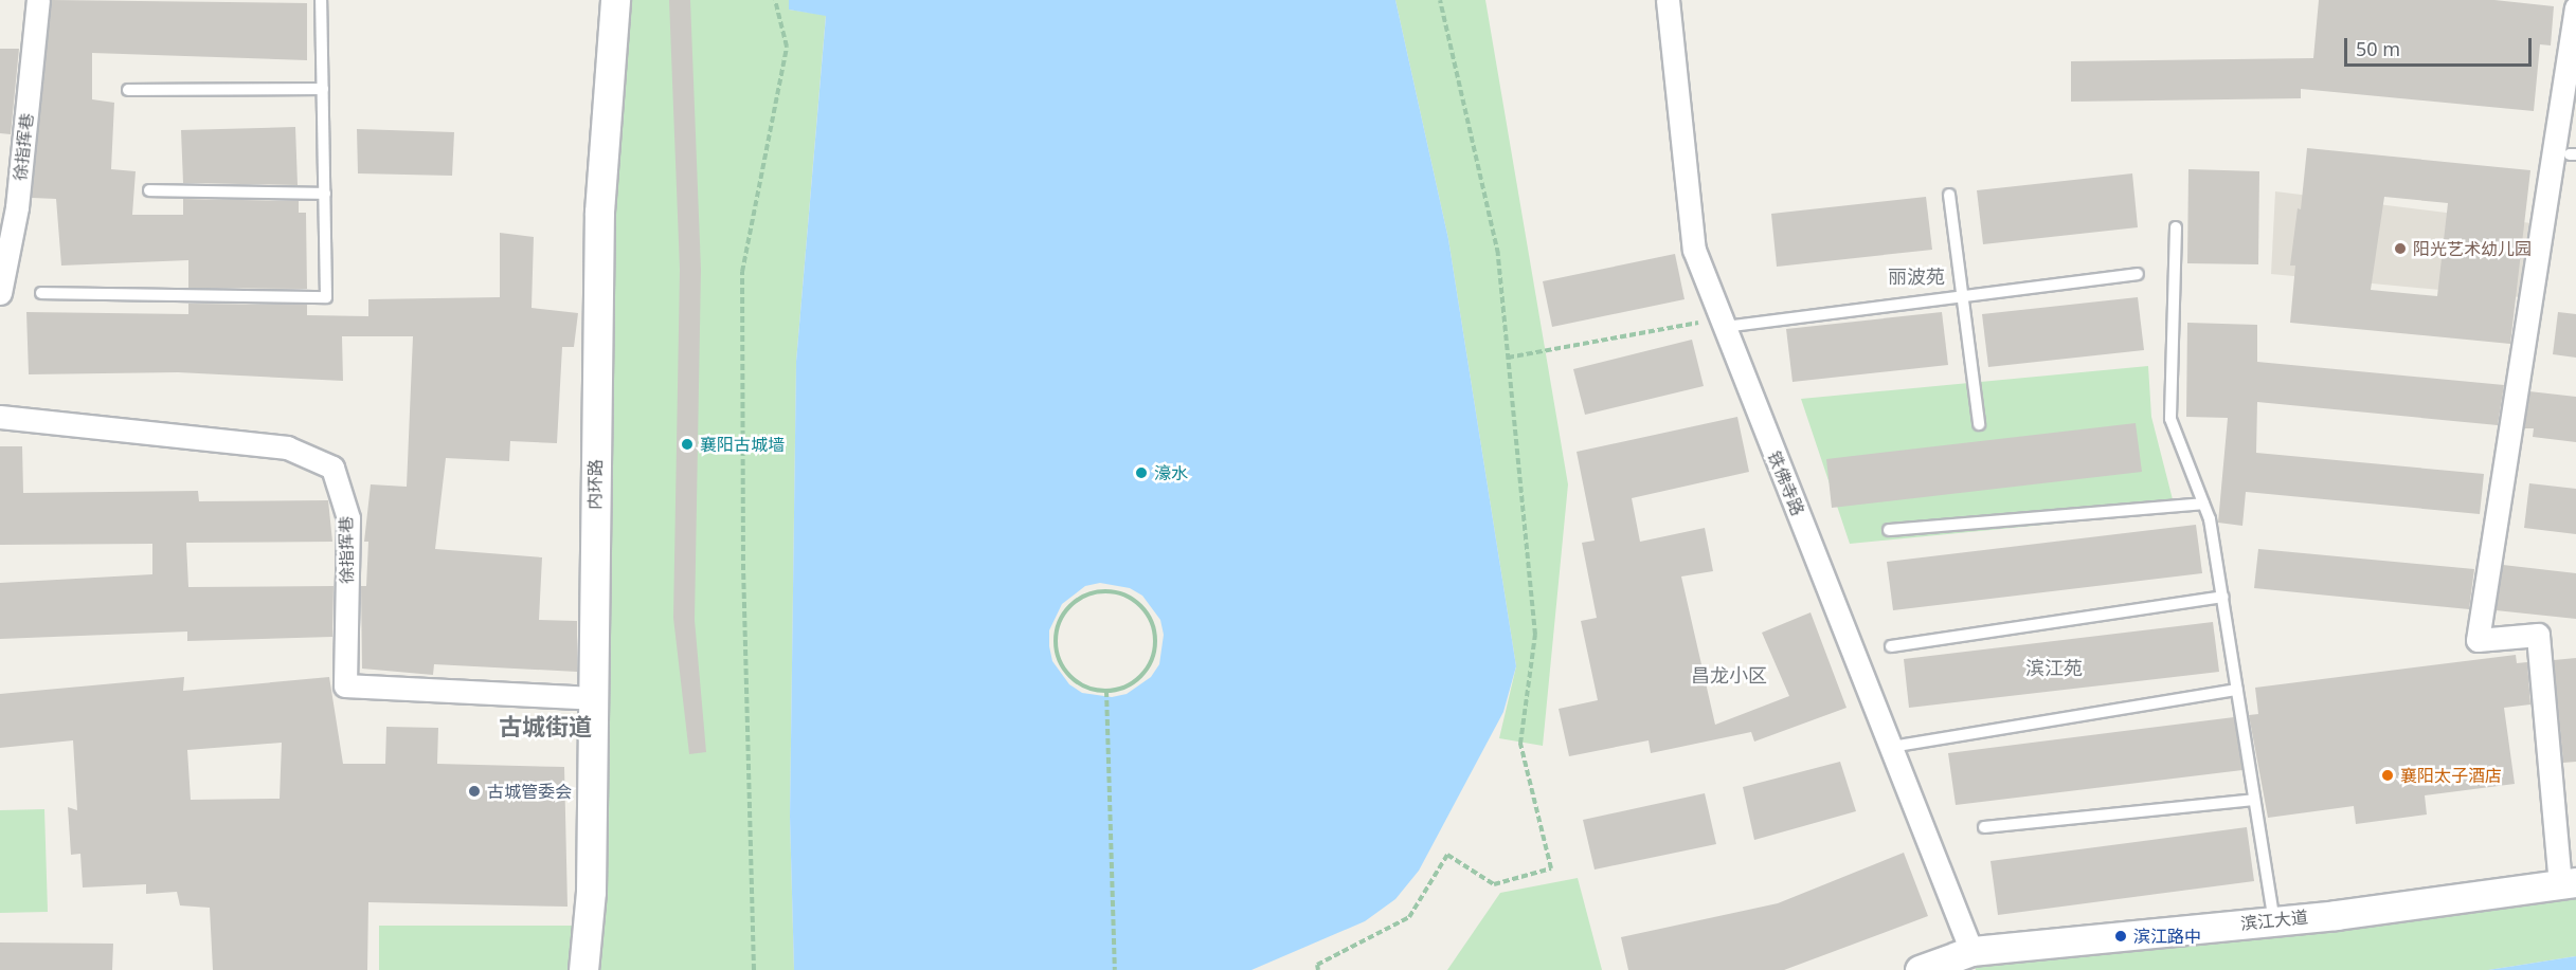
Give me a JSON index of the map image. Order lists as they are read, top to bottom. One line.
{"streets":{"street":["徐指挥巷","铁佛寺路","内环路","滨江大道"]},"crossings":[["徐指挥巷","内环路"],["铁佛寺路","滨江大道"]],"districts":["丽波苑","滨江苑","昌龙小区","古城街道"],"places":["阳光艺术幼儿园","襄阳古城墙","濠水","襄阳太子酒店","古城管委会","滨江路中"],"scale_bar":"50 m"}
